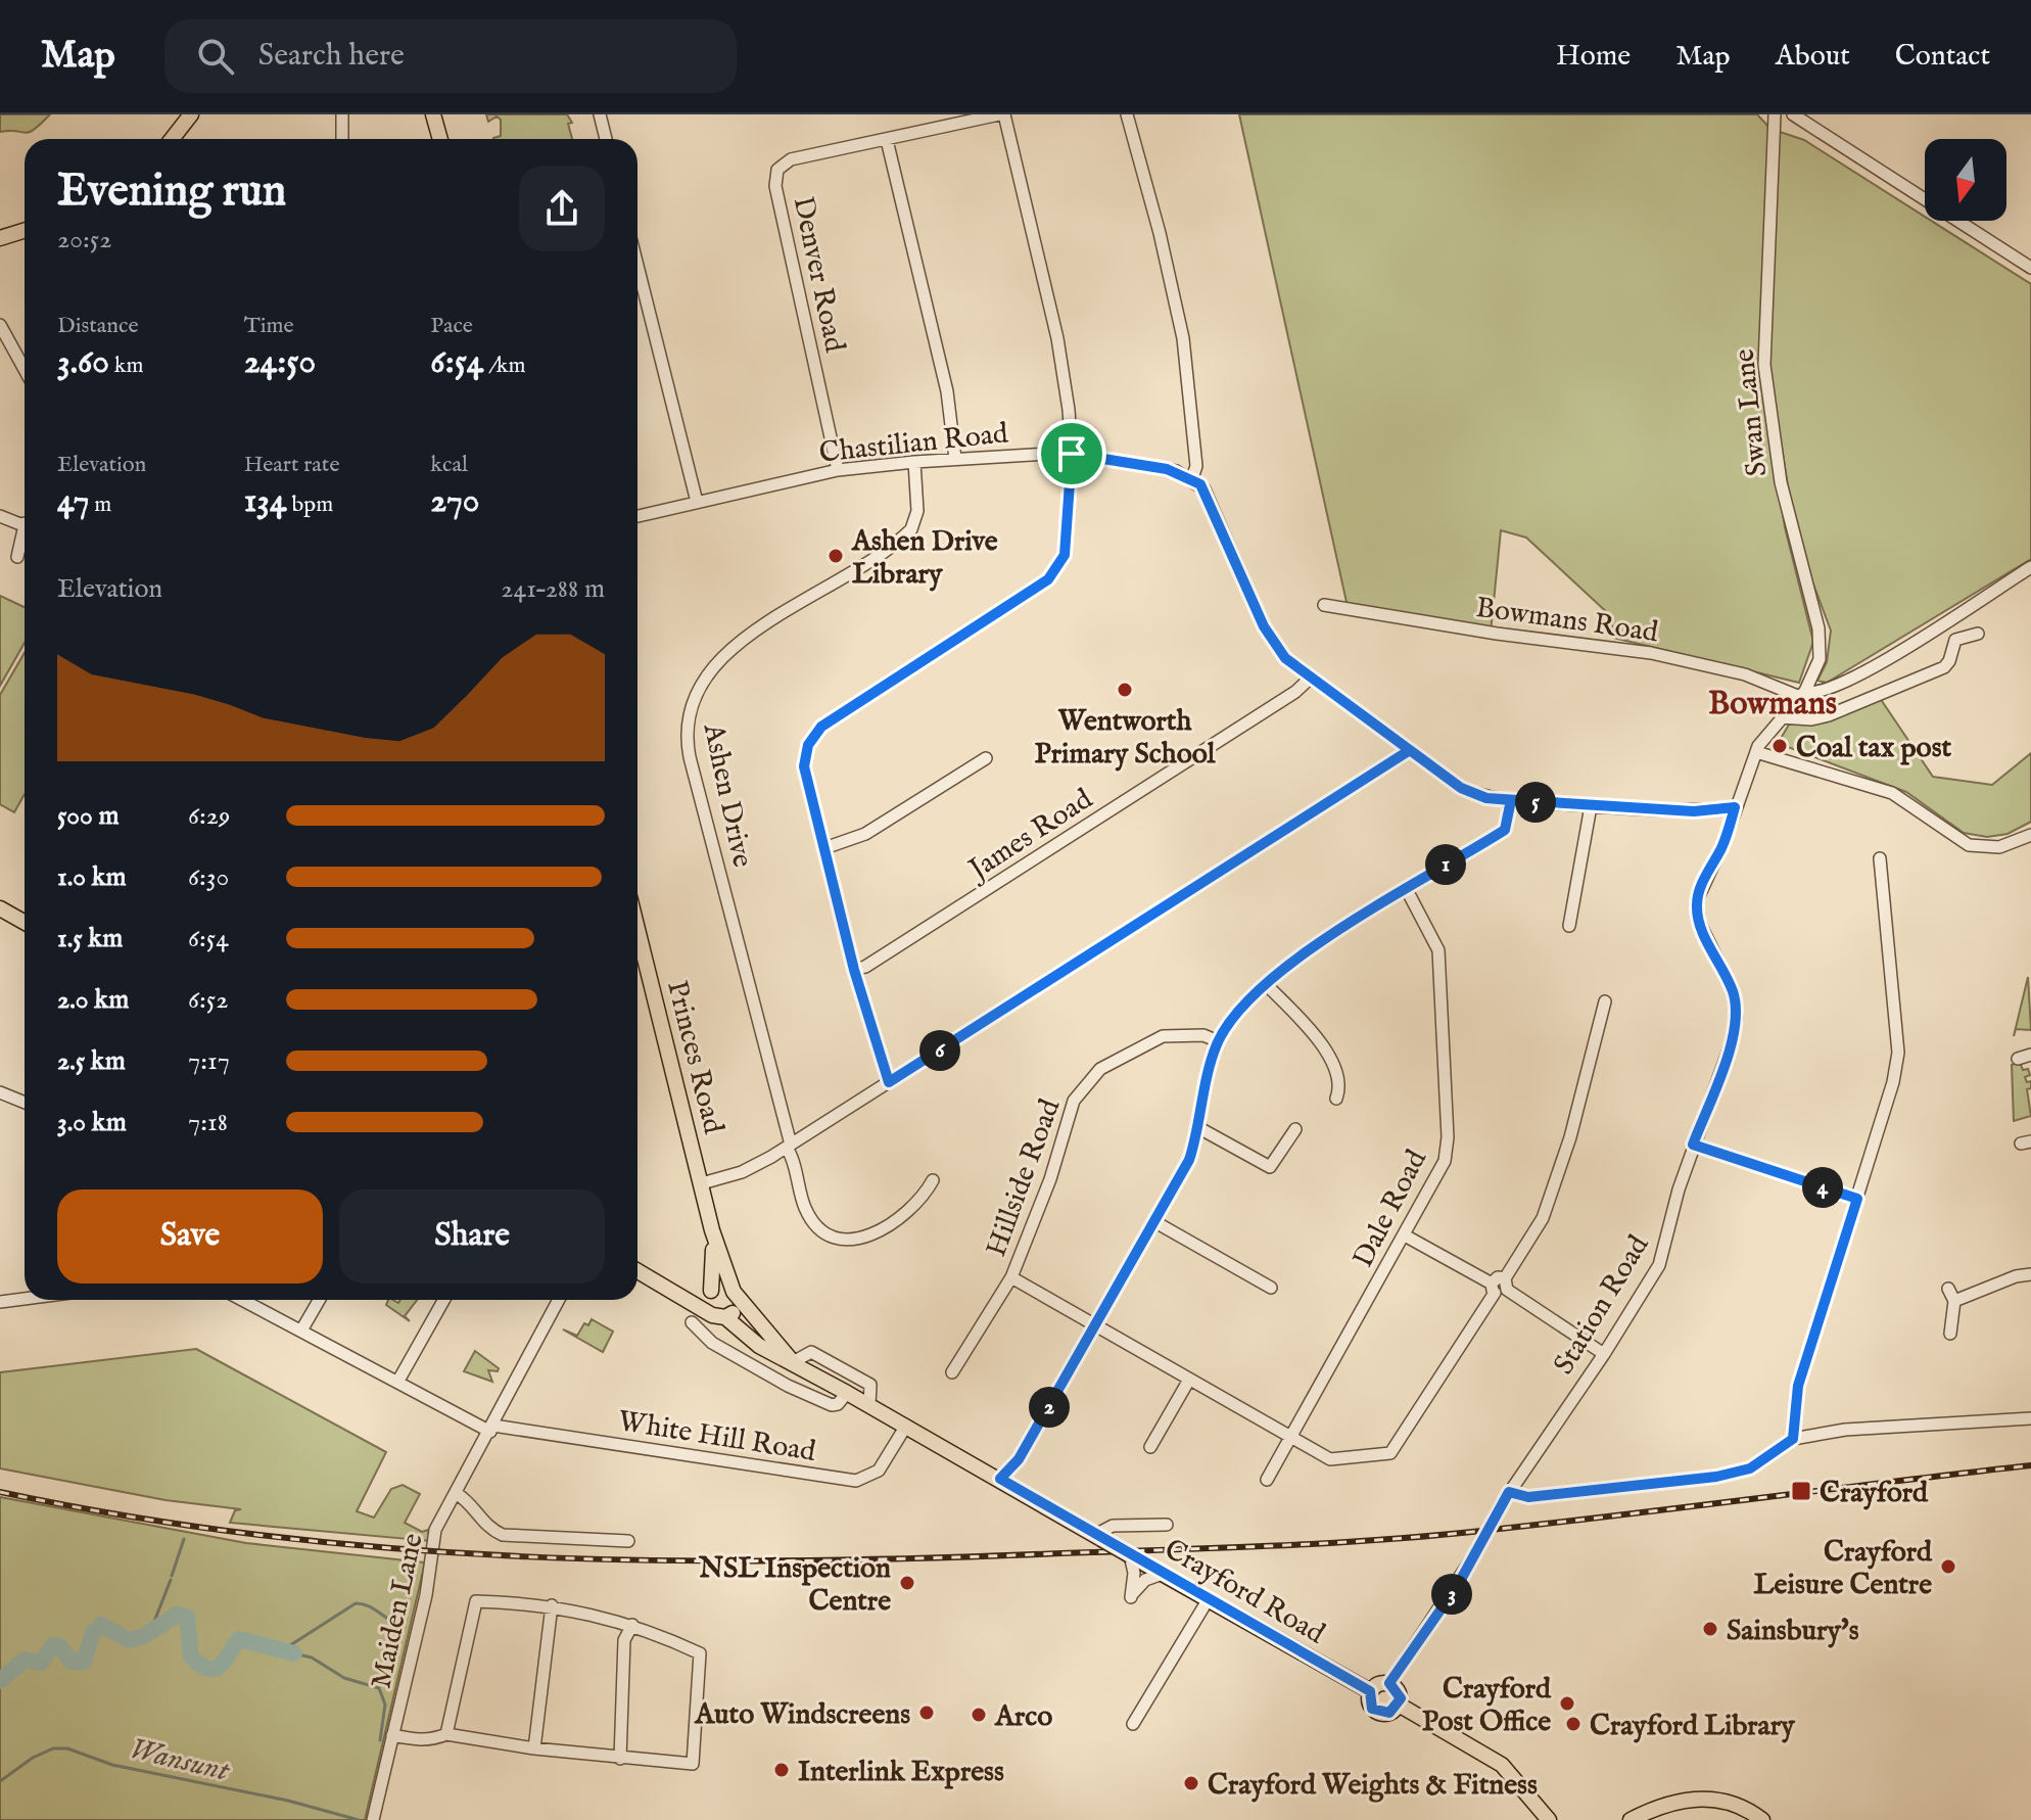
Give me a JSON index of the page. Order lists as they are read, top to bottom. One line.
{"streets":{"main road":["Princes Road","Crayford Road"],"street":["Denver Road","Swan Lane","Chastilian Road","Bowmans Road","Ashen Drive","James Road","Hillside Road","Dale Road","Station Road","White Hill Road","Maiden Lane"]},"crossings":[["Denver Road","Chastilian Road"],["Swan Lane","Bowmans Road"],["Swan Lane","Station Road"],["Chastilian Road","Ashen Drive"],["Bowmans Road","Station Road"],["Princes Road","Crayford Road"],["Station Road","Crayford Road"],["White Hill Road","Crayford Road"],["White Hill Road","Maiden Lane"]],"districts":["Bowmans"],"water":["Wansunt"],"places":{"other":["Ashen Drive Library","Wentworth Primary School","Coal tax post","Crayford Leisure Centre","NSL Inspection Centre","Sainsbury's","Crayford Post Office","Auto Windscreens","Arco","Crayford Library","Interlink Express","Crayford Weights & Fitness"],"transit":["Crayford"]},"north":"bottom","page":{"header":"Map","search":"Search here","nav":["Home","Map","About","Contact"],"heading":["Evening run","20:52"],"stats":[["Distance","3.60 km"],["Time","24:50"],["Pace","6:54 /km"],["Elevation","47 m"],["Heart rate","134 bpm"],["kcal","270"]],"chart":["Elevation","241–288 m"],"pins":["5","1","6","4","2","3"],"list":[{"name":"500 m","note":"6:29"},{"name":"1.0 km","note":"6:30"},{"name":"1.5 km","note":"6:54"},{"name":"2.0 km","note":"6:52"},{"name":"2.5 km","note":"7:17"},{"name":"3.0 km","note":"7:18"}],"buttons":["Save","Share"]}}
